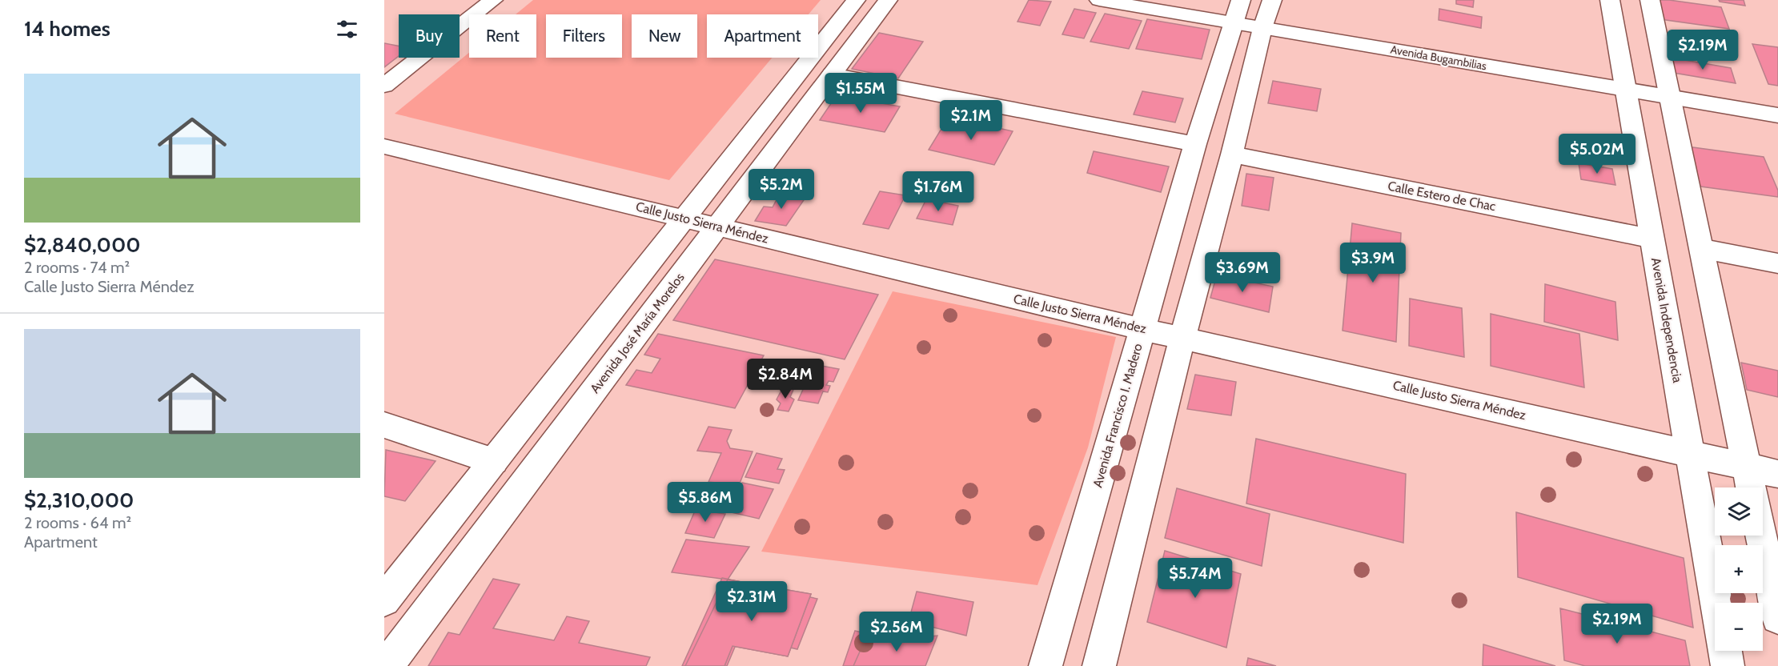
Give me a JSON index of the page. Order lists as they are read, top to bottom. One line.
{"streets":{"street":["Avenida Bugambilias","Calle Estero de Chac","Calle Justo Sierra Méndez","Avenida Independencia","Avenida José María Morelos","Avenida Francisco I. Madero"]},"crossings":[["Avenida Bugambilias","Avenida Independencia"],["Avenida Bugambilias","Avenida Francisco I. Madero"],["Calle Estero de Chac","Avenida Independencia"],["Calle Justo Sierra Méndez","Avenida Independencia"],["Calle Justo Sierra Méndez","Avenida José María Morelos"],["Calle Justo Sierra Méndez","Avenida Francisco I. Madero"]],"page":{"heading":"14 homes","chip":["Buy","Rent","Filters","New","Apartment"],"price":["$2.19M","$1.55M","$2.1M","$5.02M","$5.2M","$1.76M","$3.9M","$3.69M","$2.84M","$5.86M","$5.74M","$2.31M","$2.19M","$2.56M"],"list":[{"name":"$2,840,000","note":"2 rooms · 74 m² · Calle Justo Sierra Méndez"},{"name":"$2,310,000","note":"2 rooms · 64 m² · Apartment"}],"map_buttons":["+","−"]}}
